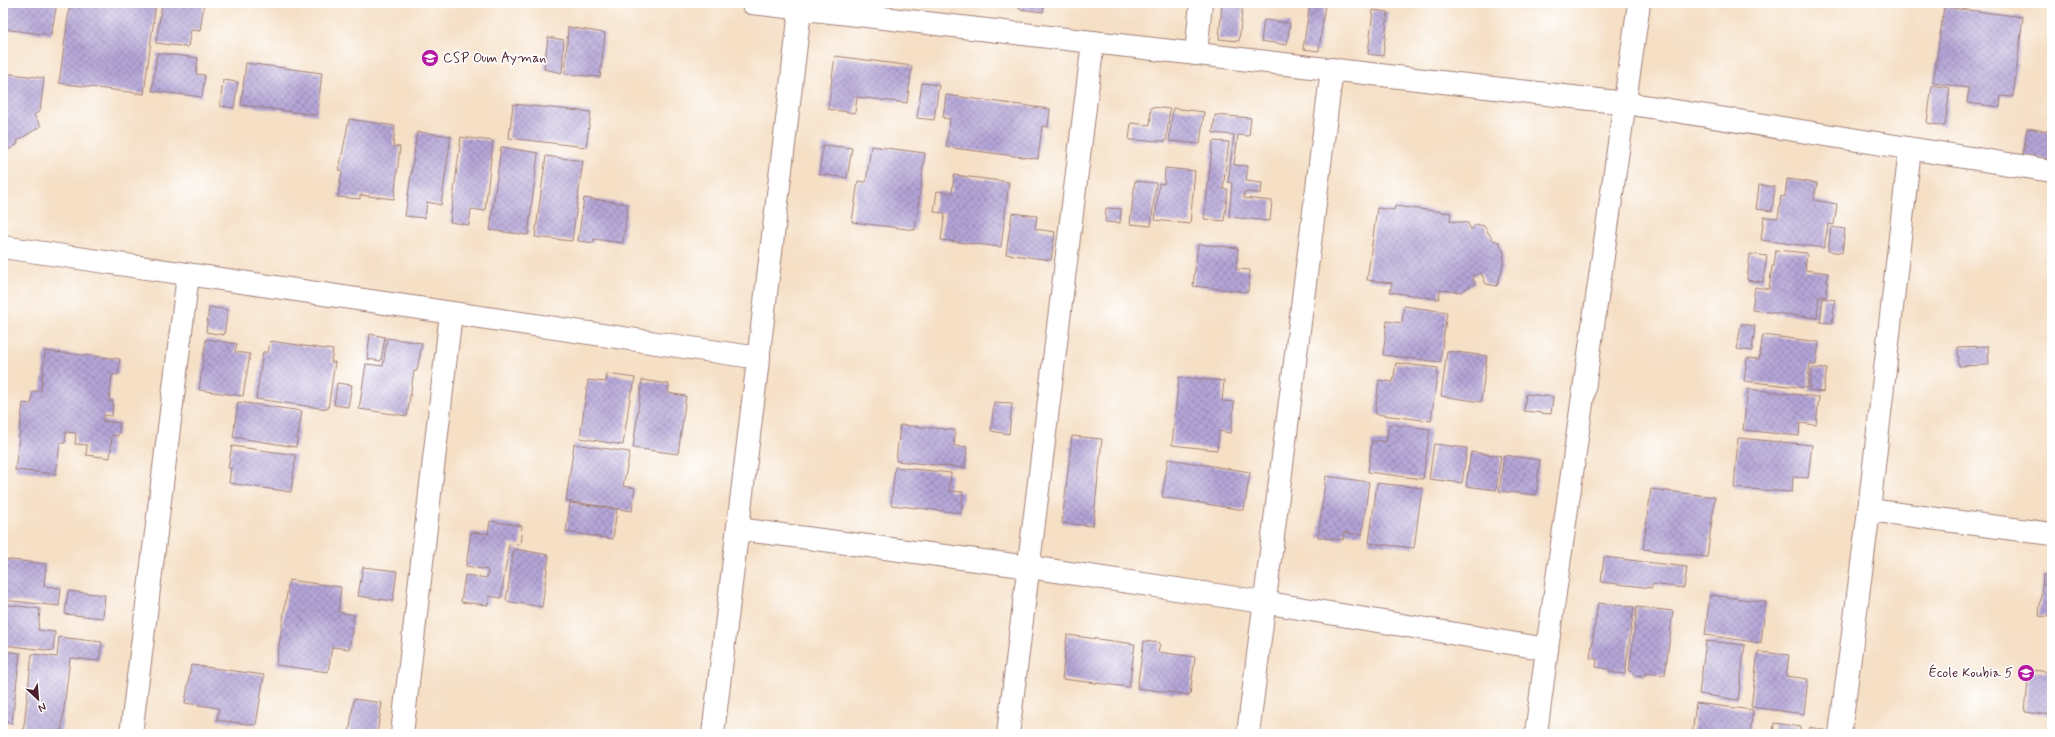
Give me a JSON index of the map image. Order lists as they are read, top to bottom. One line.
{"places":{"school or university":["CSP Oum Ayman","École Koubia 5"]},"north":"bottom right"}
